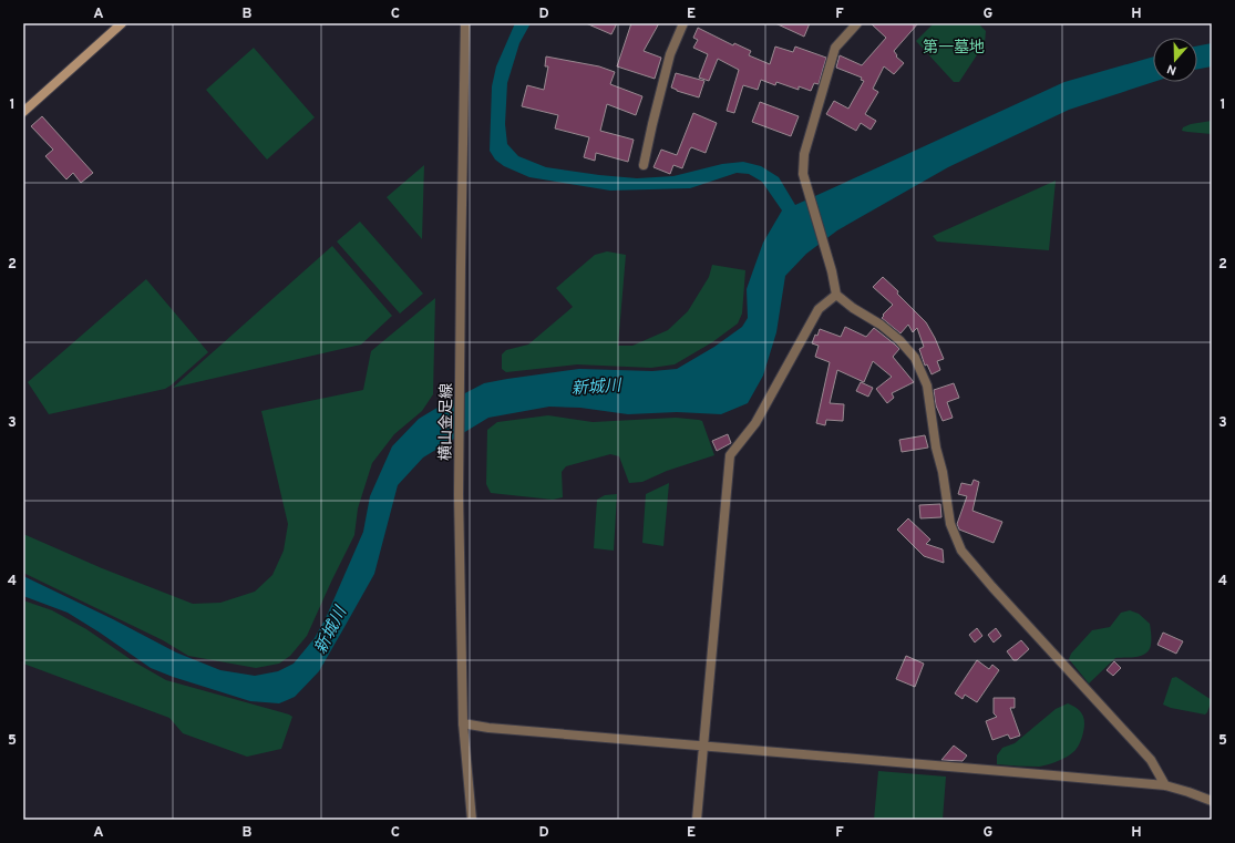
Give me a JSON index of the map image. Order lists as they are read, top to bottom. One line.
{"streets":{"street":["横山金足線"]},"water":["新城川"],"parks":["第一墓地"],"north":"bottom","grid":{"columns":["A","B","C","D","E","F","G","H"],"rows":["1","2","3","4","5"]}}
